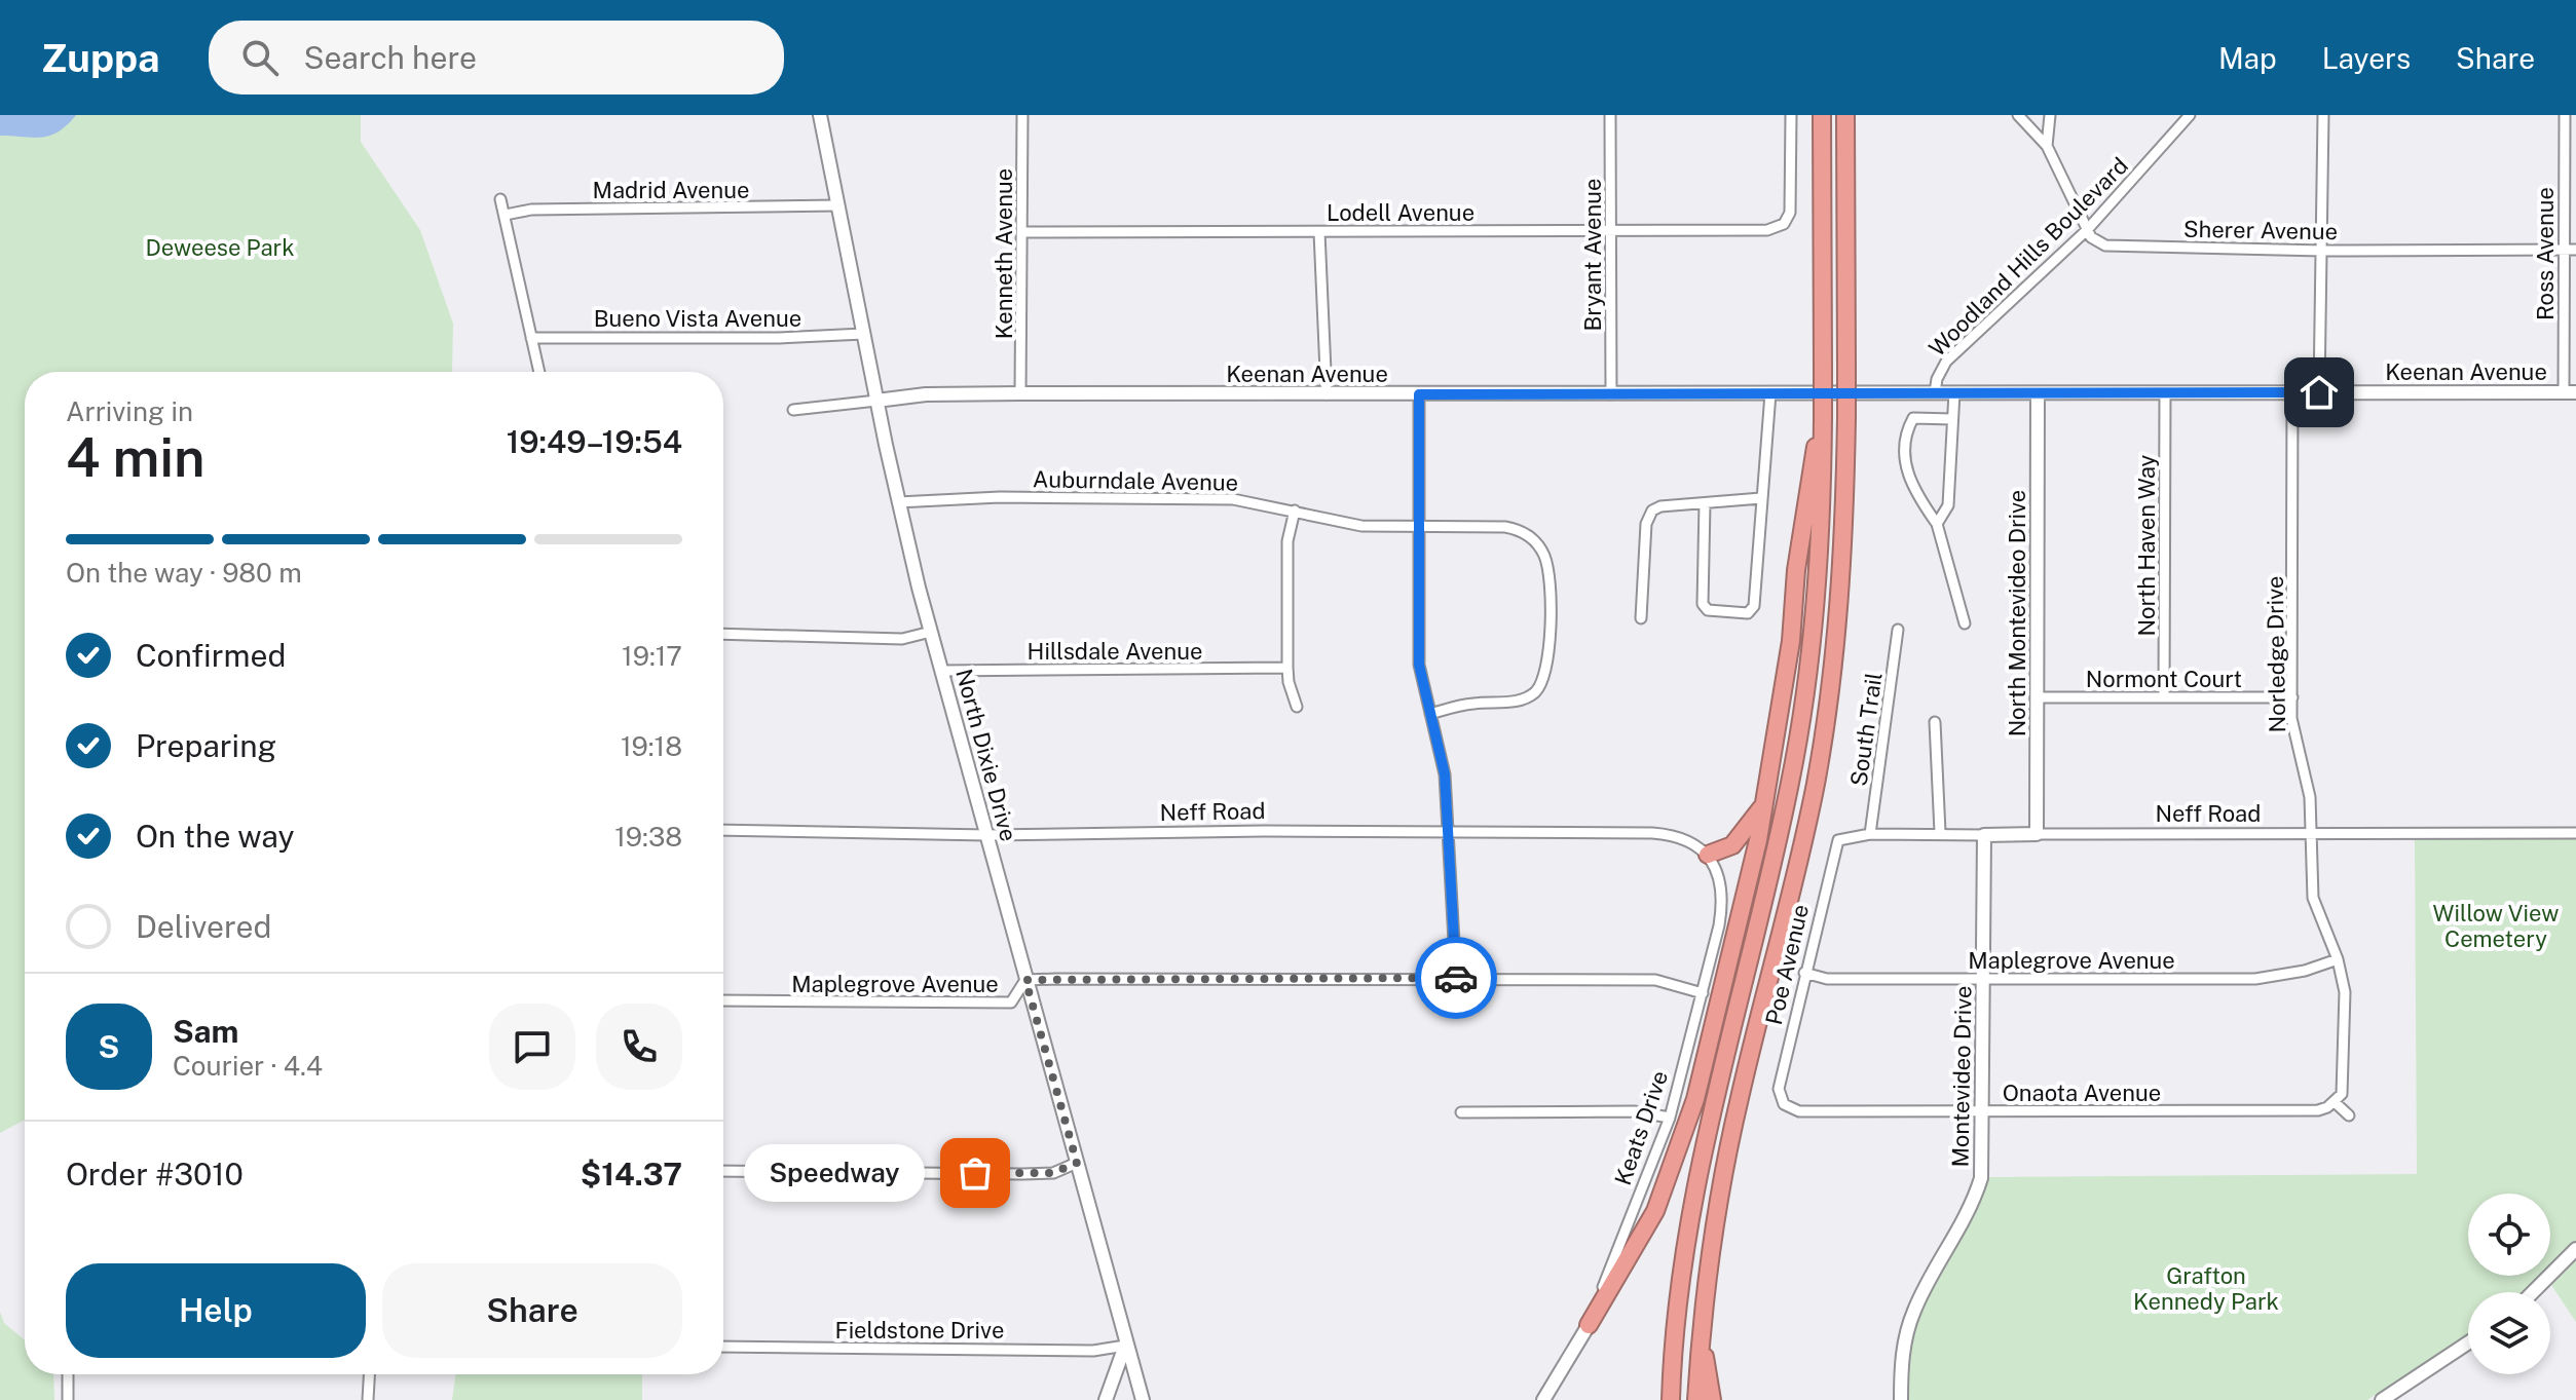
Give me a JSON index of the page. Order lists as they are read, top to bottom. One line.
{"streets":{"street":["Madrid Avenue","Lodell Avenue","Sherer Avenue","Kenneth Avenue","Ross Avenue","Bryant Avenue","Woodland Hills Boulevard","Bueno Vista Avenue","Keenan Avenue","Auburndale Avenue","North Haven Way","North Montevideo Drive","Hillsdale Avenue","Norledge Drive","Normont Court","South Trail","North Dixie Drive","Neff Road","Maplegrove Avenue","Poe Avenue","Montevideo Drive","Onaota Avenue","Keats Drive","Fieldstone Drive"]},"crossings":[["Madrid Avenue","North Dixie Drive"],["Lodell Avenue","Kenneth Avenue"],["Lodell Avenue","Bryant Avenue"],["Sherer Avenue","Ross Avenue"],["Sherer Avenue","Woodland Hills Boulevard"],["Kenneth Avenue","Keenan Avenue"],["Ross Avenue","Keenan Avenue"],["Bryant Avenue","Keenan Avenue"],["Woodland Hills Boulevard","Keenan Avenue"],["Bueno Vista Avenue","North Dixie Drive"],["Keenan Avenue","North Haven Way"],["Keenan Avenue","North Montevideo Drive"],["Keenan Avenue","Norledge Drive"],["Keenan Avenue","North Dixie Drive"],["Auburndale Avenue","North Dixie Drive"],["North Haven Way","Normont Court"],["North Montevideo Drive","Normont Court"],["North Montevideo Drive","Neff Road"],["Hillsdale Avenue","North Dixie Drive"],["Norledge Drive","Normont Court"],["Norledge Drive","Neff Road"],["Norledge Drive","Maplegrove Avenue"],["Norledge Drive","Onaota Avenue"],["South Trail","Neff Road"],["North Dixie Drive","Neff Road"],["North Dixie Drive","Maplegrove Avenue"],["North Dixie Drive","Fieldstone Drive"],["Neff Road","Poe Avenue"],["Neff Road","Montevideo Drive"],["Neff Road","Keats Drive"],["Maplegrove Avenue","Poe Avenue"],["Maplegrove Avenue","Montevideo Drive"],["Maplegrove Avenue","Keats Drive"],["Poe Avenue","Onaota Avenue"],["Montevideo Drive","Onaota Avenue"]],"parks":["Deweese Park","Willow View Cemetery","Grafton Kennedy Park"],"places":["Speedway"],"page":{"header":"Zuppa","search":"Search here","nav":["Map","Layers","Share"],"heading":["4 min","Arriving in","19:49–19:54"],"panel":["Sam","Courier · 4.4","Order #3010","$14.37"],"bar":"On the way · 980 m","list":[["Confirmed","19:17"],["Preparing","19:18"],["On the way","19:38"],"Delivered"],"round":"S","bubble":"Speedway","buttons":["Help","Share"]}}
